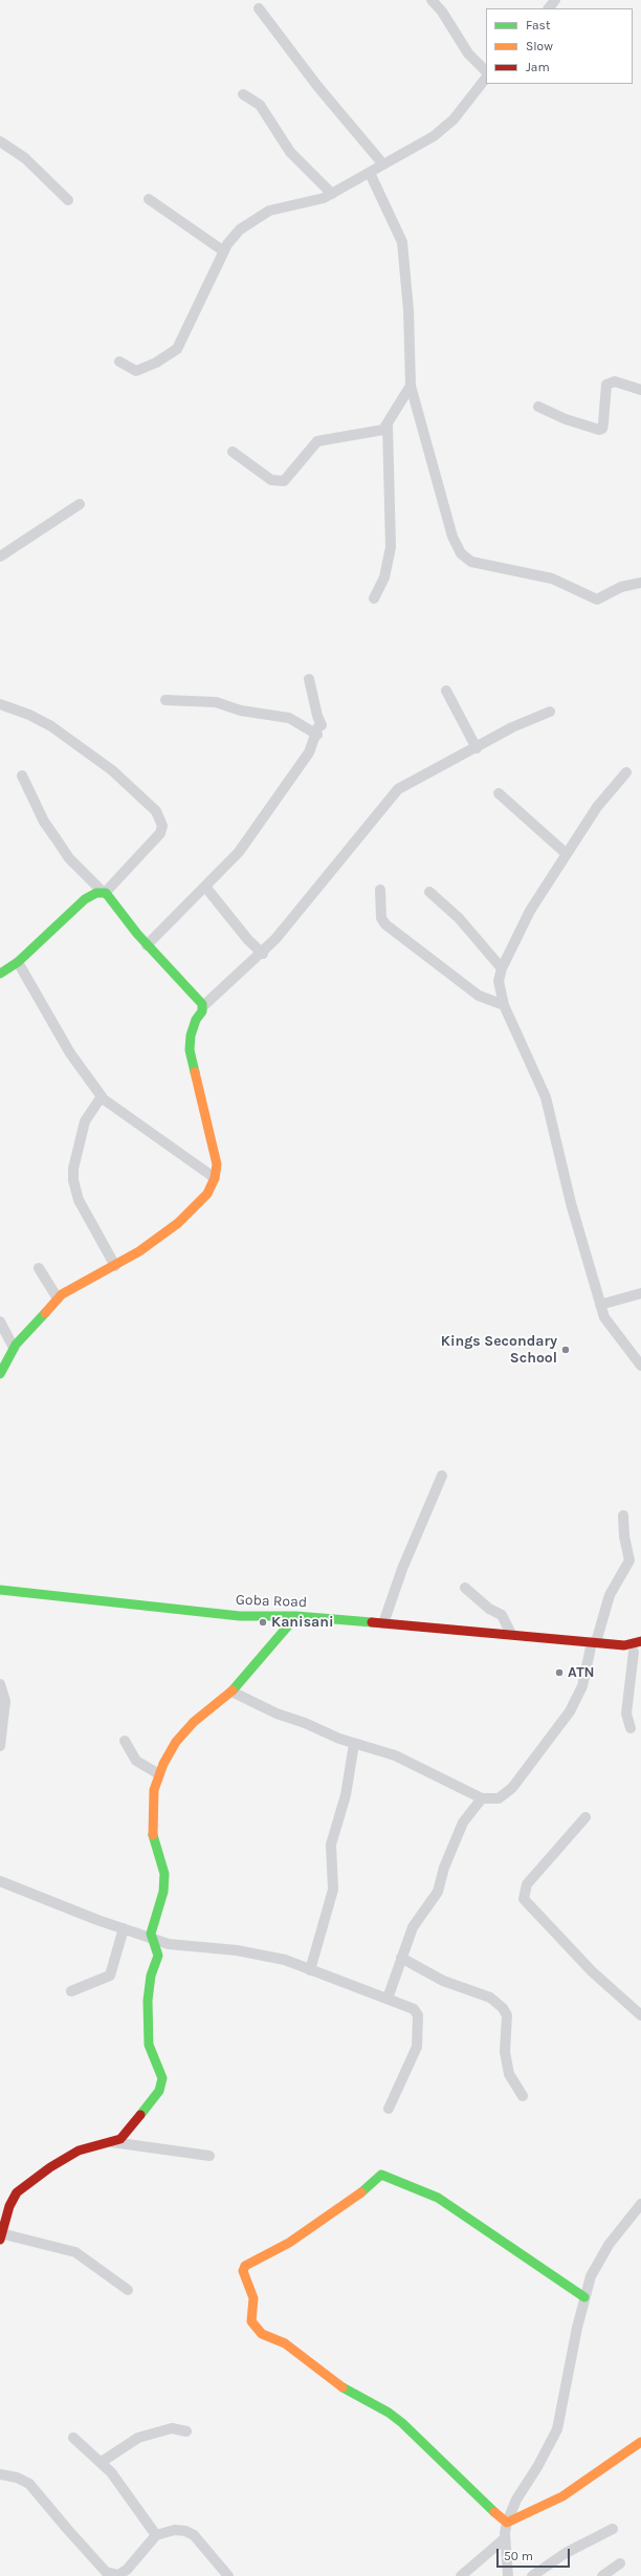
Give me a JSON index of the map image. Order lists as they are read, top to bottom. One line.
{"streets":{"street":["Goba Road"]},"places":["Kings Secondary School","Kanisani","ATN"],"legend":["Fast","Slow","Jam"],"scale_bar":"50 m"}
